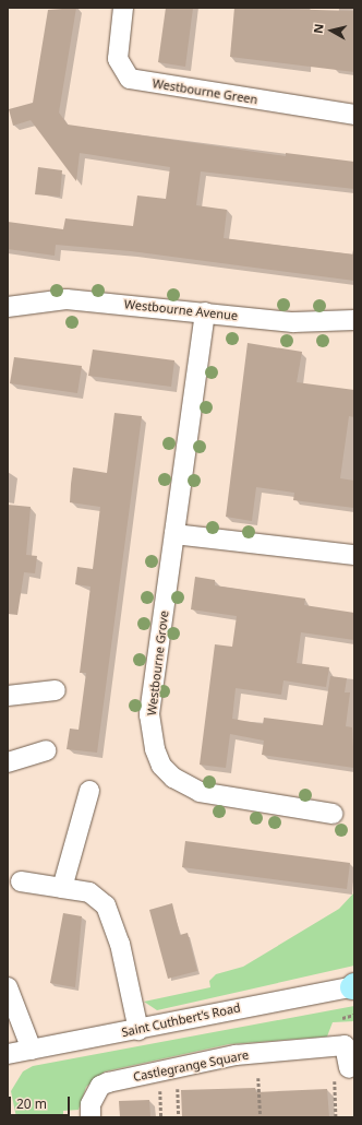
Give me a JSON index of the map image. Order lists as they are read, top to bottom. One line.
{"streets":{"street":["Westbourne Green","Westbourne Avenue","Westbourne Grove","Saint Cuthbert’s Road","Castlegrange Square"]},"crossings":[["Westbourne Avenue","Westbourne Grove"]],"scale_bar":"20 m","north":"left"}
